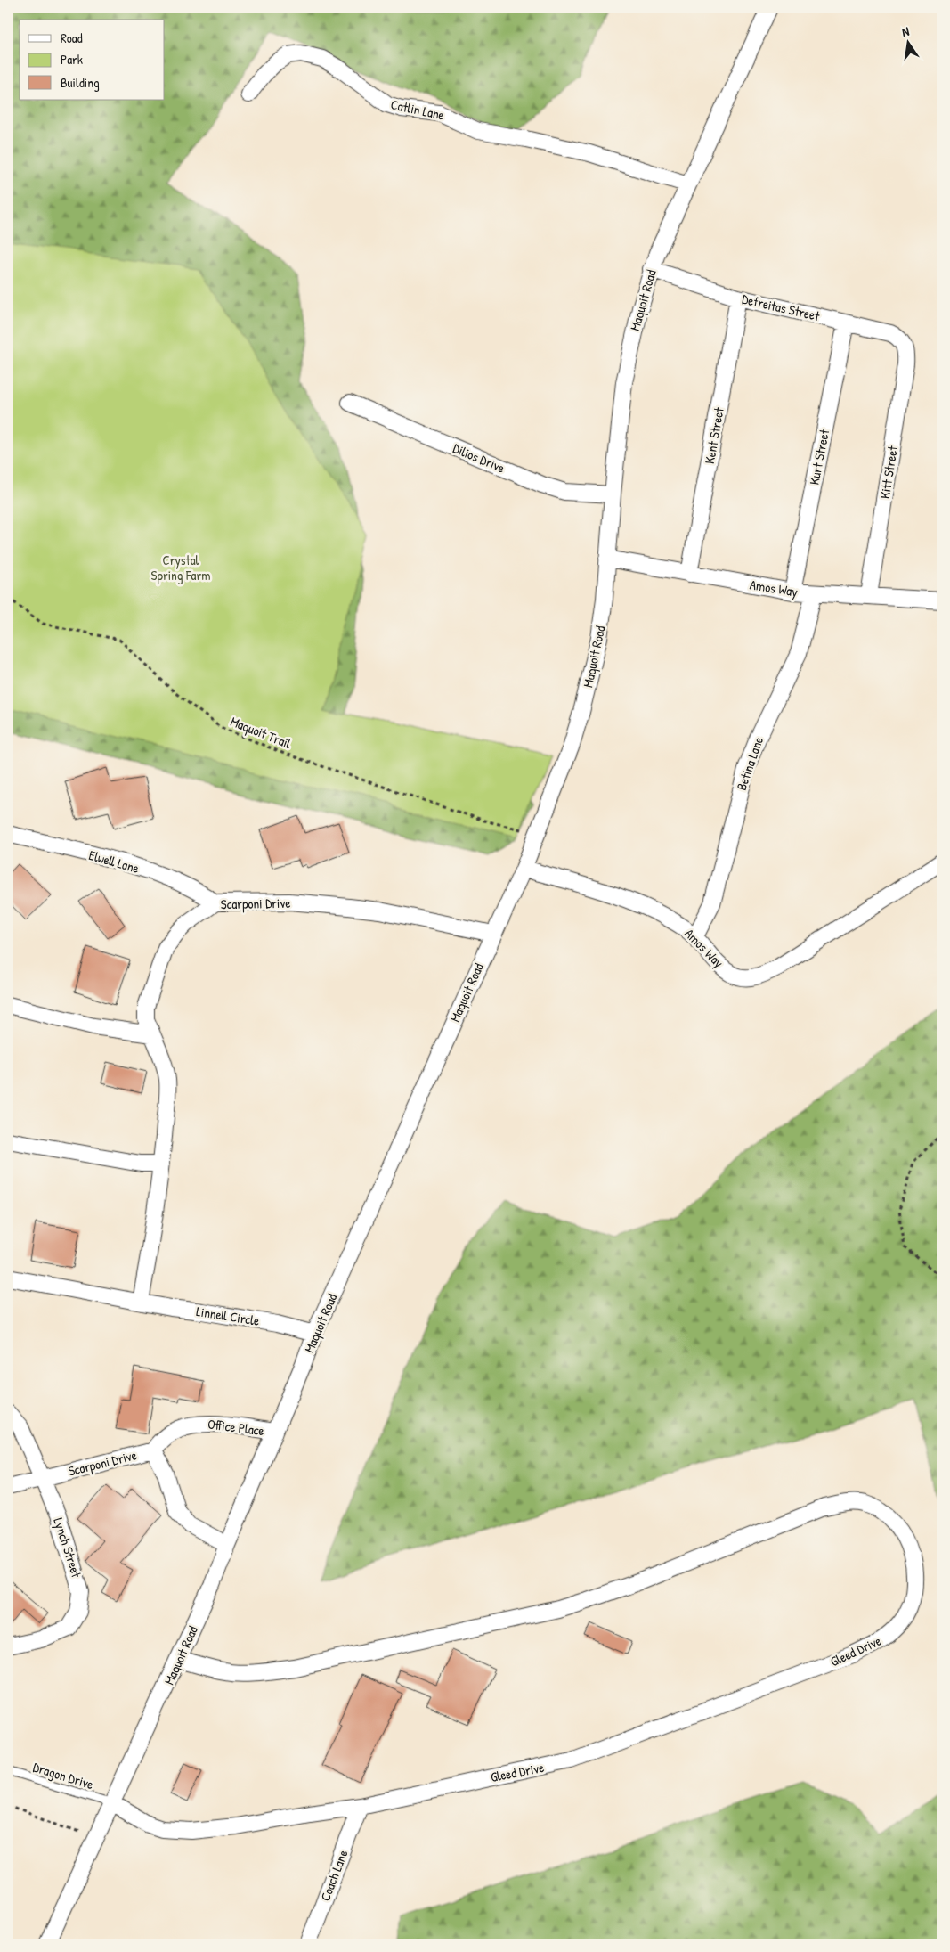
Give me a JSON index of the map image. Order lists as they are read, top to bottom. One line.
{"streets":{"street":["Catlin Lane","Maquoit Road","Defreitas Street","Kent Street","Kurt Street","Dilios Drive","Kitt Street","Amos Way","Betina Lane","Elwell Lane","Scarponi Drive","Linnell Circle","Office Place","Lynch Street","Gleed Drive","Coach Lane"],"lane":["Dragon Drive"],"path":["Maquoit Trail"]},"crossings":[["Catlin Lane","Maquoit Road"],["Maquoit Road","Defreitas Street"],["Maquoit Road","Dilios Drive"],["Maquoit Road","Amos Way"],["Maquoit Road","Maquoit Trail"],["Maquoit Road","Scarponi Drive"],["Maquoit Road","Linnell Circle"],["Maquoit Road","Office Place"],["Maquoit Road","Gleed Drive"],["Maquoit Road","Dragon Drive"],["Defreitas Street","Kent Street"],["Defreitas Street","Kurt Street"],["Defreitas Street","Kitt Street"],["Kent Street","Amos Way"],["Kurt Street","Amos Way"],["Kitt Street","Amos Way"],["Amos Way","Betina Lane"],["Elwell Lane","Scarponi Drive"],["Scarponi Drive","Office Place"],["Scarponi Drive","Lynch Street"],["Gleed Drive","Dragon Drive"],["Gleed Drive","Coach Lane"]],"parks":["Crystal Spring Farm"],"legend":["Road","Park","Building"],"north":"top"}
